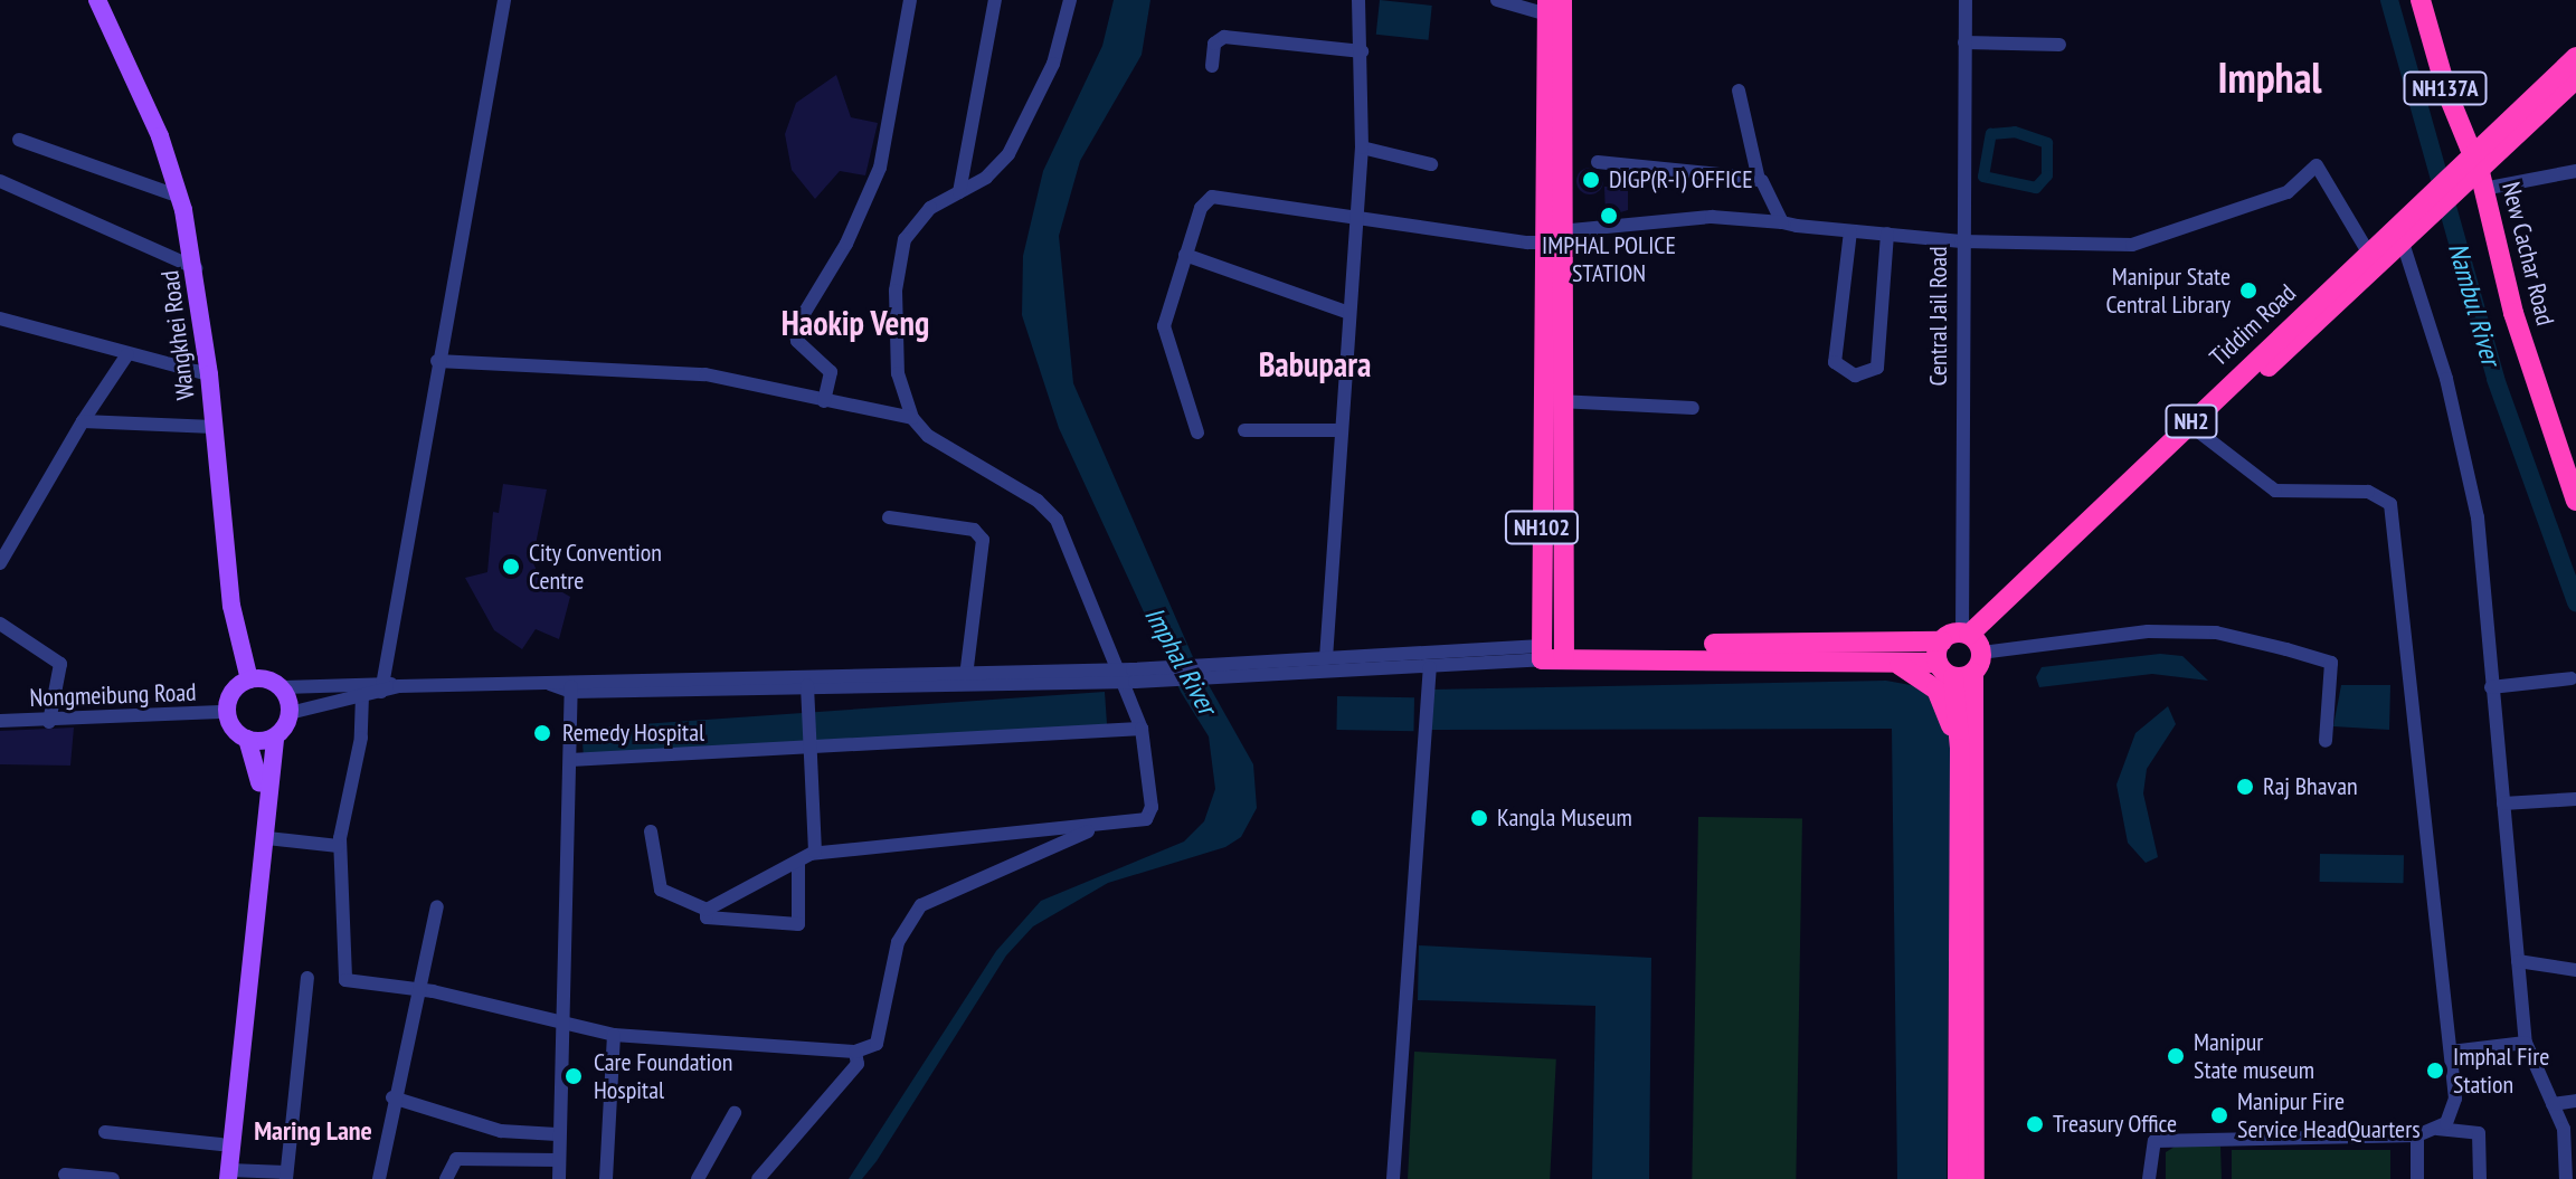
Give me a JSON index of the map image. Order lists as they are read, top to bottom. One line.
{"streets":{"highway":["NH137A","New Cachar Road","Tiddim Road","NH2","NH102"],"main road":["Wangkhei Road"],"street":["Central Jail Road","Nongmeibung Road"]},"crossings":[["NH137A","New Cachar Road"],["NH137A","NH2"],["New Cachar Road","NH2"],["Central Jail Road","NH2"],["Tiddim Road","NH2"],["Wangkhei Road","Nongmeibung Road"]],"districts":["Imphal","Haokip Veng","Babupara","Maring Lane"],"water":["Nambul River","Imphal River"],"places":["DIGP(R-I) OFFICE","IMPHAL POLICE STATION","Manipur State Central Library","City Convention Centre","Remedy Hospital","Raj Bhavan","Kangla Museum","Manipur State museum","Imphal Fire Station","Care Foundation Hospital","Manipur Fire Service HeadQuarters","Treasury Office"]}
